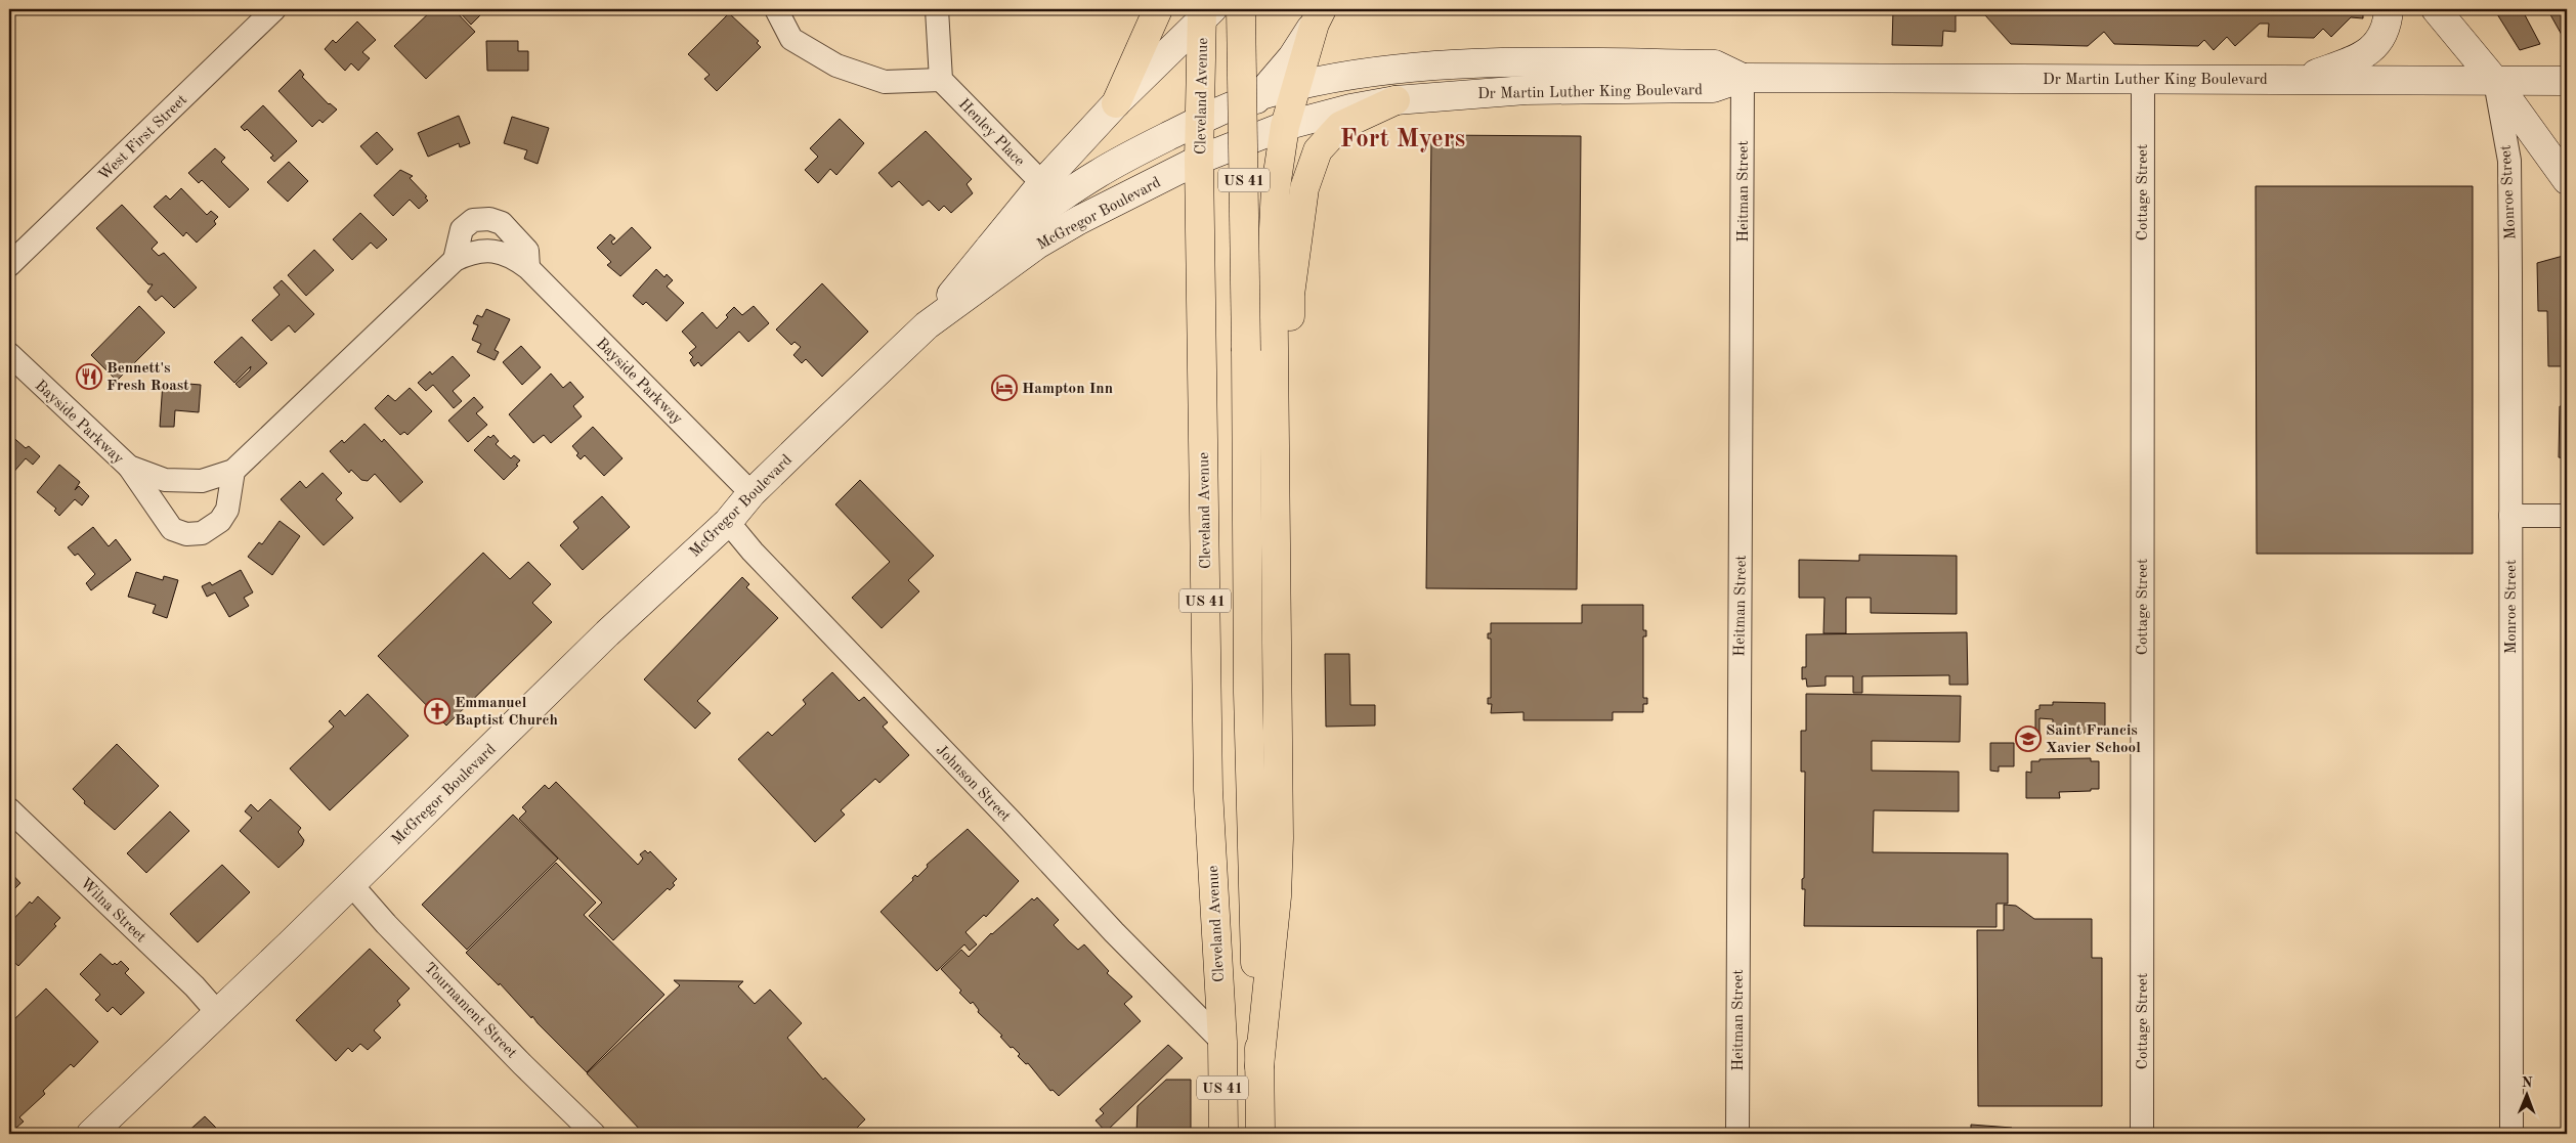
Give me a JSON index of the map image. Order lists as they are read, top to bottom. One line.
{"streets":{"main road":["Dr Martin Luther King Boulevard","Cleveland Avenue","US 41","McGregor Boulevard"],"street":["Henley Place","West First Street","Heitman Street","Cottage Street","Monroe Street","Bayside Parkway","Johnson Street","Wilna Street","Tournament Street"]},"crossings":[["Dr Martin Luther King Boulevard","Cleveland Avenue"],["Dr Martin Luther King Boulevard","Heitman Street"],["Dr Martin Luther King Boulevard","Cottage Street"],["Dr Martin Luther King Boulevard","Monroe Street"],["Dr Martin Luther King Boulevard","McGregor Boulevard"],["Cleveland Avenue","McGregor Boulevard"],["Cleveland Avenue","Johnson Street"],["Henley Place","McGregor Boulevard"],["McGregor Boulevard","Bayside Parkway"],["McGregor Boulevard","Johnson Street"],["McGregor Boulevard","Wilna Street"],["McGregor Boulevard","Tournament Street"]],"districts":["Fort Myers"],"places":{"restaurant":["Bennett's Fresh Roast"],"hotel":["Hampton Inn"],"church":["Emmanuel Baptist Church"],"school or university":["Saint Francis Xavier School"]},"north":"top"}
